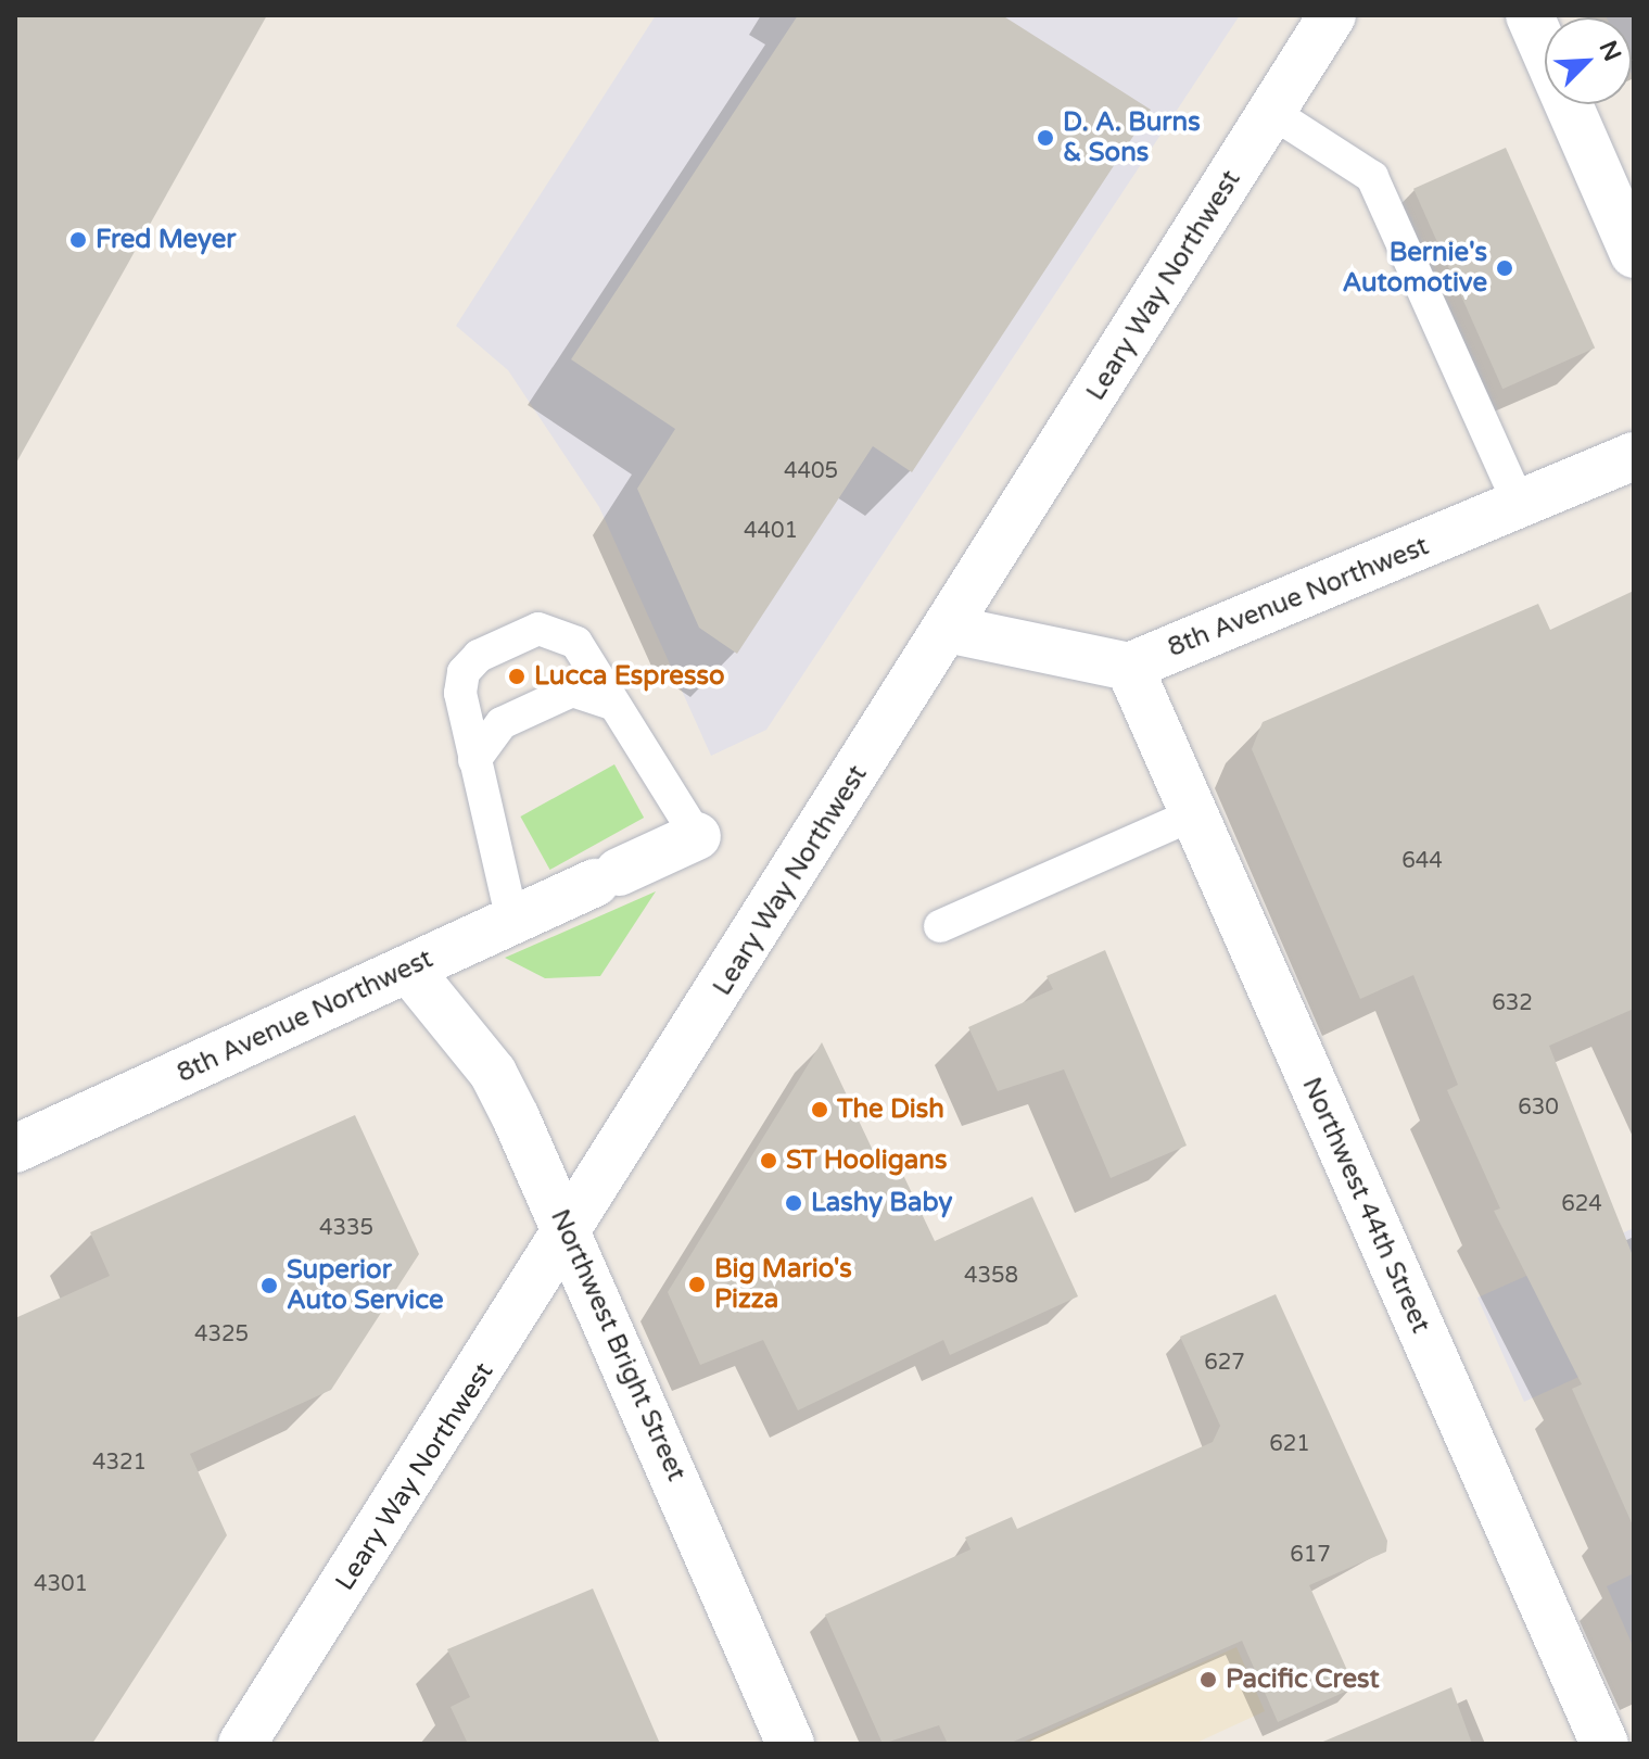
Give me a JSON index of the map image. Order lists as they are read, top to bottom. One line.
{"streets":{"street":["Leary Way Northwest","8th Avenue Northwest","Northwest 44th Street","Northwest Bright Street"]},"crossings":[["Leary Way Northwest","Northwest Bright Street"],["8th Avenue Northwest","Northwest 44th Street"],["8th Avenue Northwest","Northwest Bright Street"]],"places":["D. A. Burns & Sons","Fred Meyer","Bernie's Automotive","Lucca Espresso","The Dish","ST Hooligans","Lashy Baby","Big Mario's Pizza","Superior Auto Service","Pacific Crest"],"house_numbers":["4405","4401","644","632","630","624","4335","4358","4325","627","621","4321","617","4301"],"north":"top right"}
